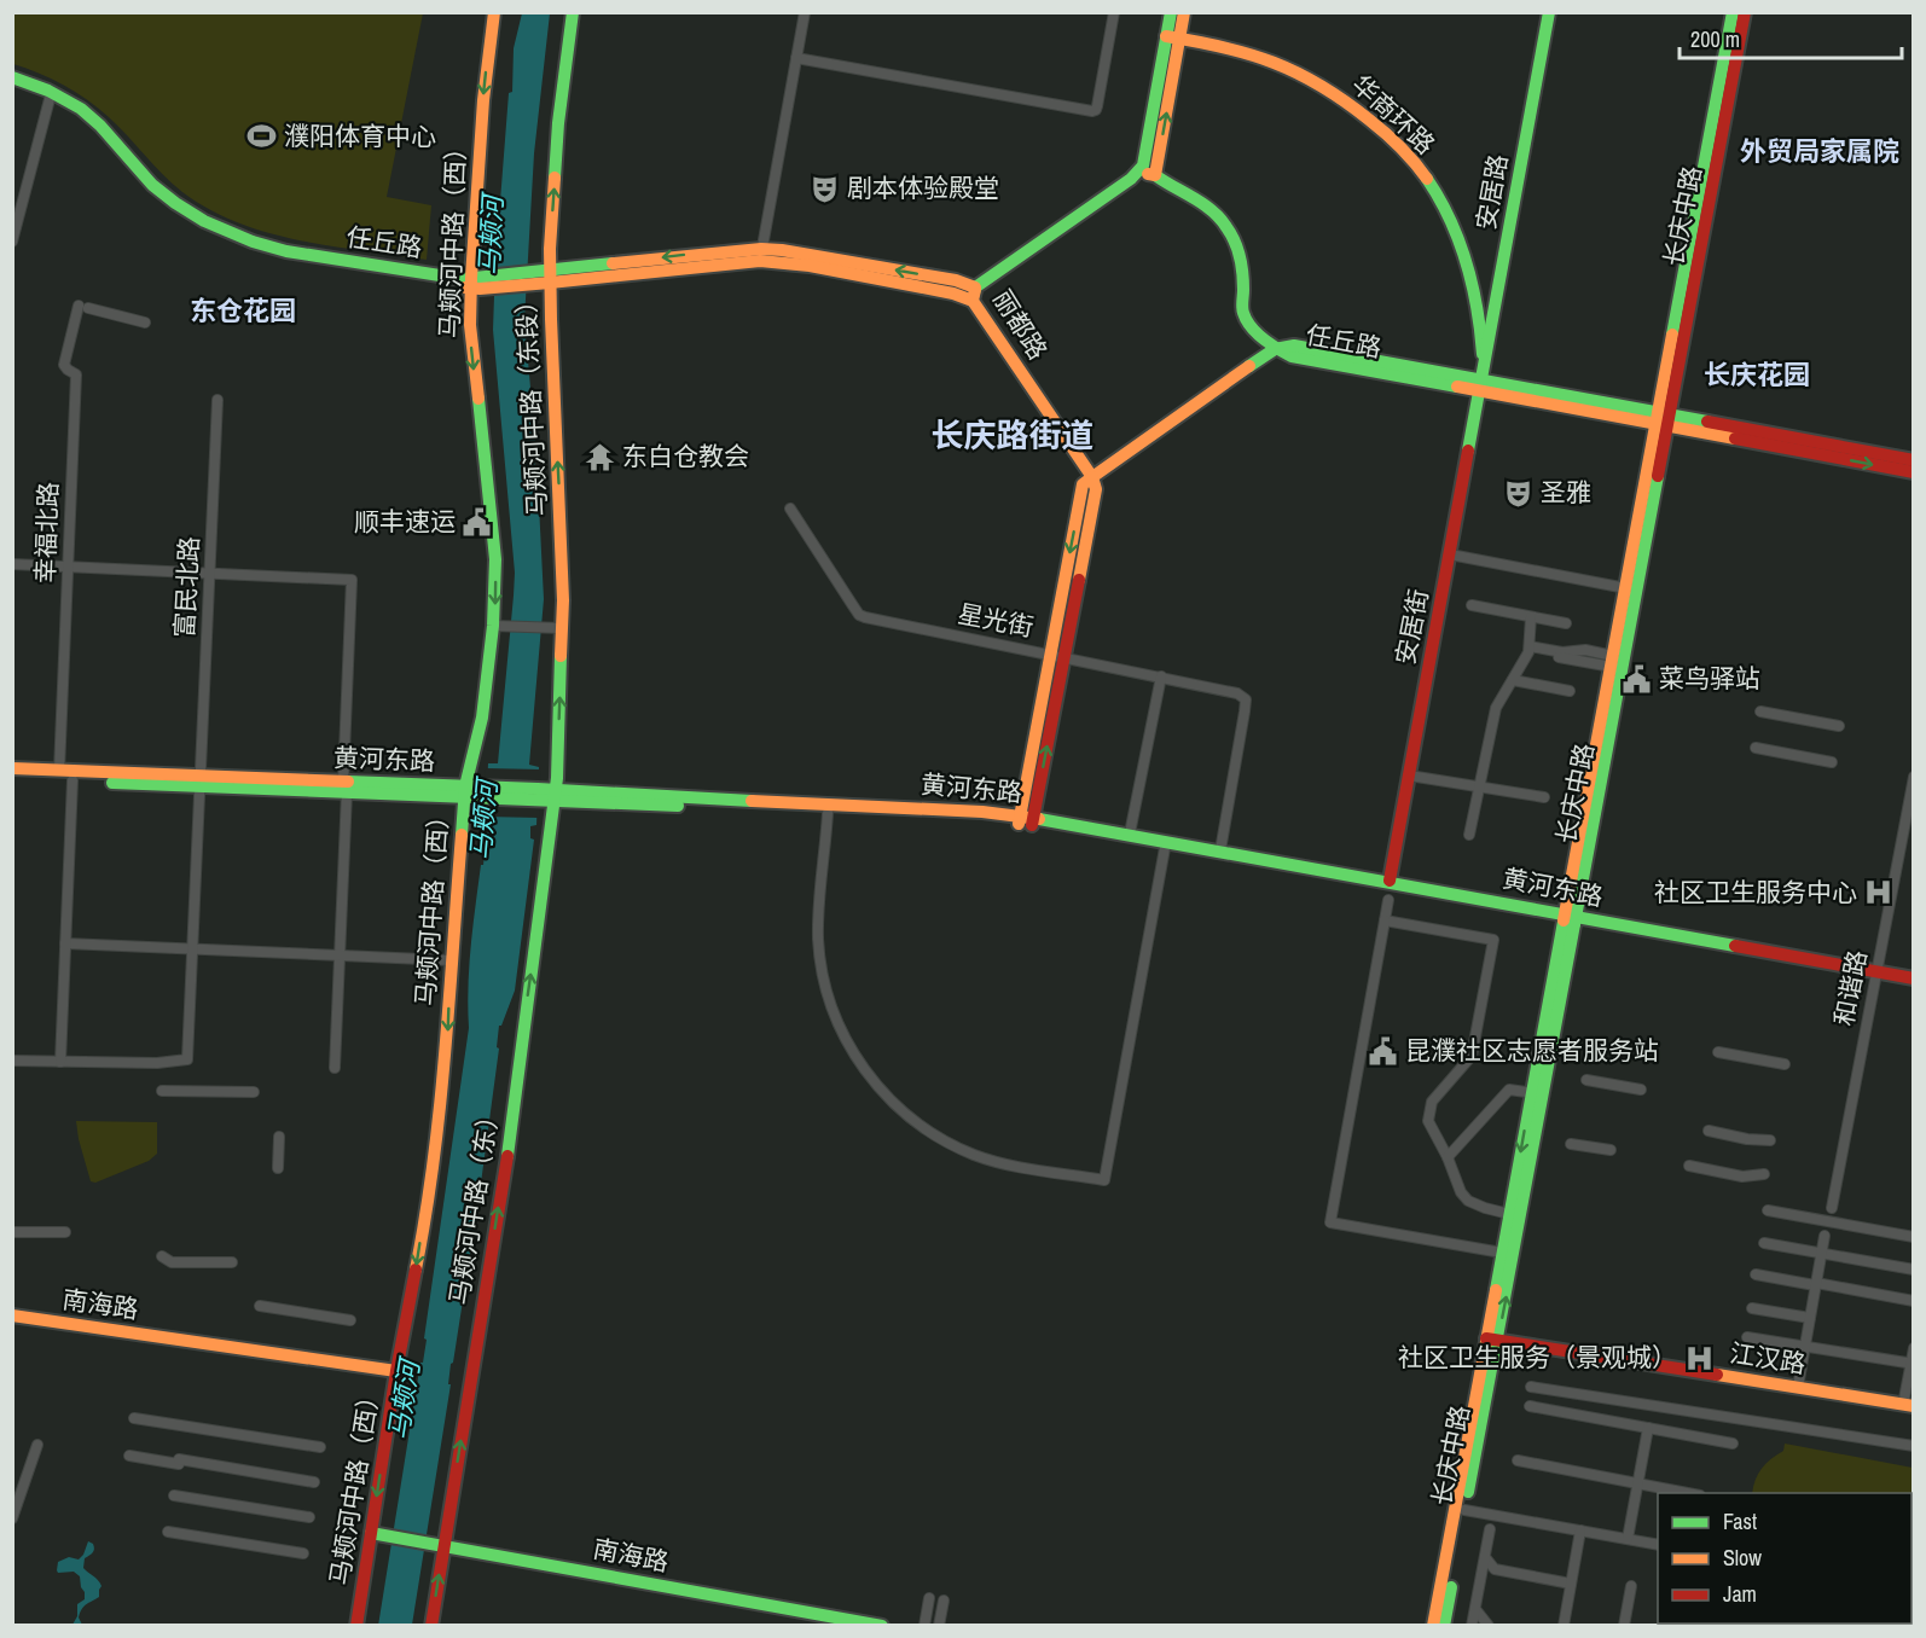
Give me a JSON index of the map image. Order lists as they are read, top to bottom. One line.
{"streets":{"street":["华商环路","安居路","长庆中路","马颊河中路（西）","任丘路","丽都路","马颊河中路（东段）","幸福北路","富民北路","星光街","安居街","黄河东路","和谐路","马颊河中路（东）","南海路","江汉路"]},"crossings":[["华商环路","安居路"],["华商环路","任丘路"],["华商环路","安居街"],["安居路","任丘路"],["安居路","安居街"],["长庆中路","任丘路"],["长庆中路","黄河东路"],["长庆中路","江汉路"],["马颊河中路（西）","任丘路"],["马颊河中路（西）","黄河东路"],["马颊河中路（西）","南海路"],["任丘路","丽都路"],["任丘路","马颊河中路（东段）"],["任丘路","安居街"],["马颊河中路（东段）","黄河东路"],["马颊河中路（东段）","马颊河中路（东）"],["幸福北路","黄河东路"],["富民北路","黄河东路"],["星光街","黄河东路"],["安居街","黄河东路"],["黄河东路","和谐路"],["黄河东路","马颊河中路（东）"],["马颊河中路（东）","南海路"]],"one_way":["马颊河中路（西）","马颊河中路（东段）","马颊河中路（东）"],"districts":["外贸局家属院","东仓花园","长庆花园","长庆路街道"],"water":["马颊河"],"places":{"sports":["濮阳体育中心"],"theatre":["剧本体验殿堂","圣雅"],"temple":["东白仓教会"],"public building":["顺丰速运","菜鸟驿站","昆濮社区志愿者服务站"],"hospital":["社区卫生服务中心","社区卫生服务（景观城）"]},"legend":["Fast","Slow","Jam"],"scale_bar":"200 m"}
